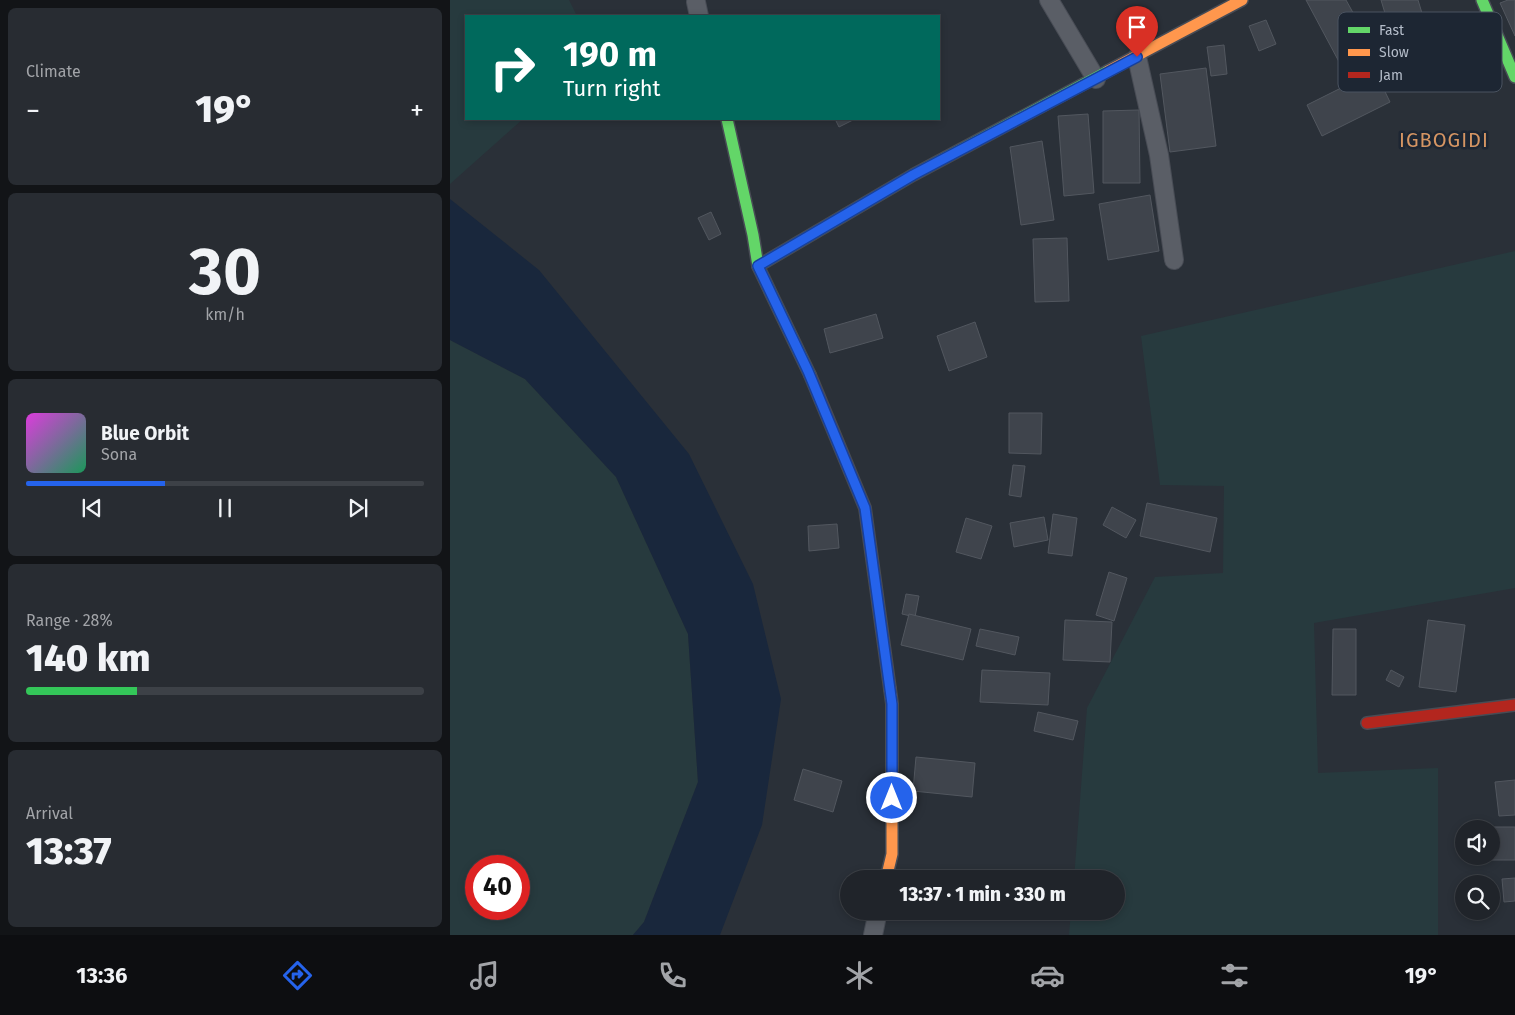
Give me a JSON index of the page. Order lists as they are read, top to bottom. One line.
{"districts":["IGBOGIDI"],"legend":["Fast","Slow","Jam"],"page":{"tile":["Climate",["30","km/h"],["Range · 28%","140 km"],["Arrival","13:37"]],"turn":["190 m","Turn right"],"heat":["−","19°","+"],"song":["Blue Orbit","Sona"],"limit":"40","trip":"13:37 · 1 min · 330 m","tabs":["13:36","19°"]}}
